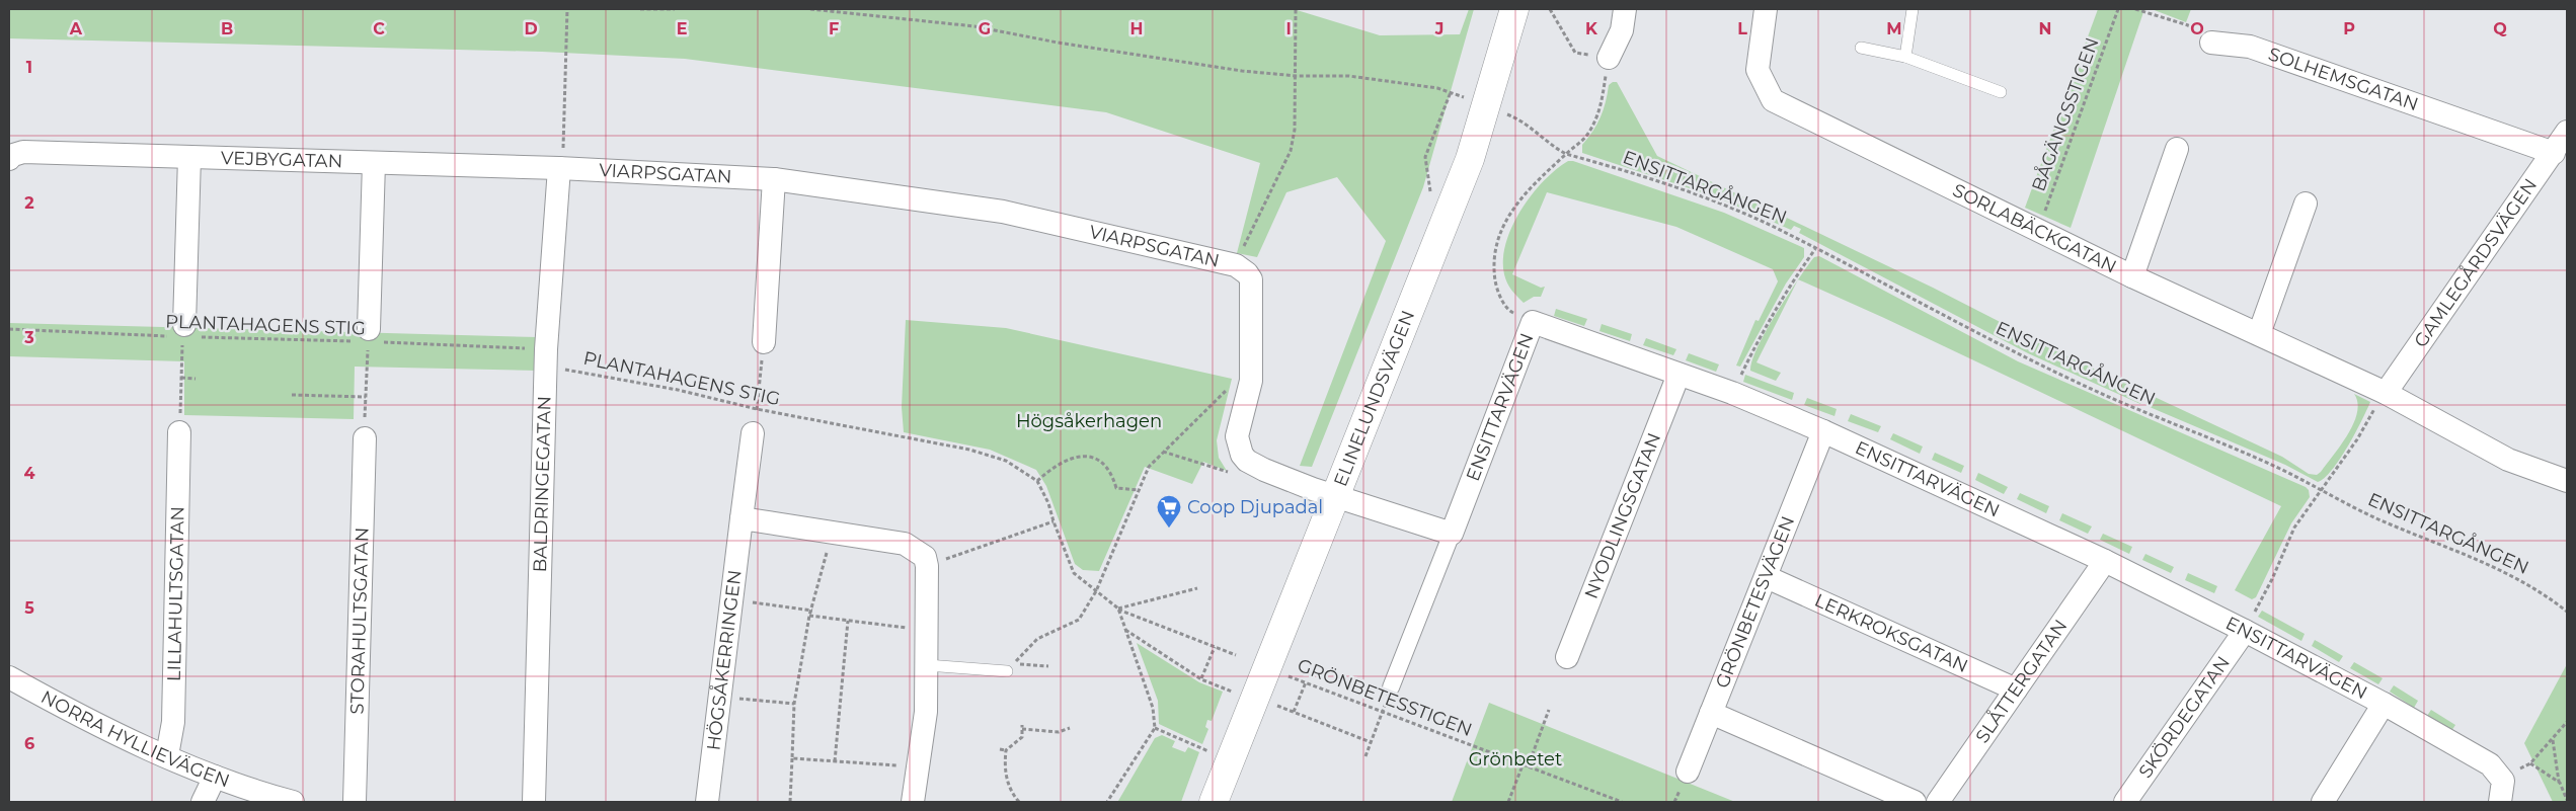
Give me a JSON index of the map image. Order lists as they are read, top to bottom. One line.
{"streets":{"street":["SOLHEMSGATAN","VEJBYGATAN","VIARPSGATAN","SORLABÄCKGATAN","GAMLEGÅRDSVÄGEN","ELINELUNDSVÄGEN","ENSITTARVÄGEN","BALDRINGEGATAN","NYODLINGSGATAN","LILLAHULTSGATAN","GRÖNBETESVÄGEN","STORAHULTSGATAN","LERKROKSGATAN","HÖGSÅKERRINGEN","SLÅTTERGATAN","SKÖRDEGATAN","NORRA HYLLIEVÄGEN"],"path":["BÅGÄNGSSTIGEN","ENSITTARGÅNGEN","PLANTAHAGENS STIG","GRÖNBETESSTIGEN"]},"crossings":[["SOLHEMSGATAN","GAMLEGÅRDSVÄGEN"],["BÅGÄNGSSTIGEN","SORLABÄCKGATAN"],["VEJBYGATAN","VIARPSGATAN"],["VEJBYGATAN","BALDRINGEGATAN"],["VIARPSGATAN","ELINELUNDSVÄGEN"],["VIARPSGATAN","BALDRINGEGATAN"],["ENSITTARGÅNGEN","ELINELUNDSVÄGEN"],["SORLABÄCKGATAN","GAMLEGÅRDSVÄGEN"],["PLANTAHAGENS STIG","BALDRINGEGATAN"],["ENSITTARVÄGEN","NYODLINGSGATAN"],["ENSITTARVÄGEN","GRÖNBETESVÄGEN"],["ENSITTARVÄGEN","SLÅTTERGATAN"],["ENSITTARVÄGEN","SKÖRDEGATAN"],["LILLAHULTSGATAN","NORRA HYLLIEVÄGEN"],["GRÖNBETESVÄGEN","LERKROKSGATAN"],["LERKROKSGATAN","SLÅTTERGATAN"]],"parks":["Högsåkerhagen","Grönbetet"],"places":{"supermarket":["Coop Djupadal"]},"grid":{"columns":["A","B","C","D","E","F","G","H","I","J","K","L","M","N","O","P","Q"],"rows":["1","2","3","4","5","6"]}}
